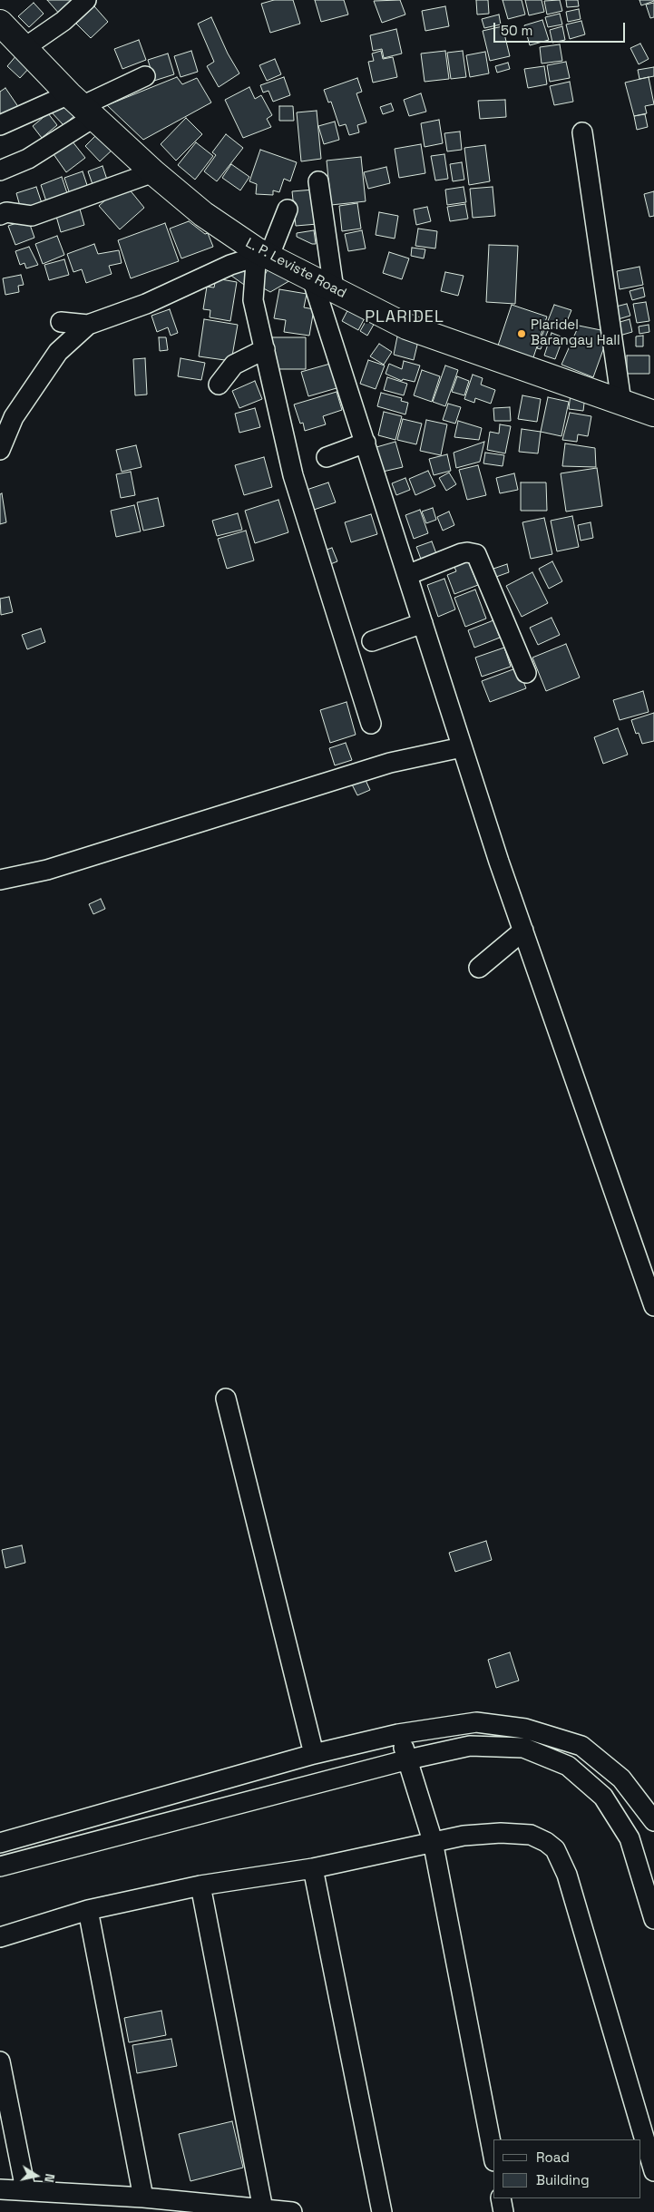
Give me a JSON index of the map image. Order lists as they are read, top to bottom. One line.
{"streets":{"main road":["L. P. Leviste Road"]},"districts":["PLARIDEL"],"places":["Plaridel Barangay Hall"],"legend":["Road","Building"],"scale_bar":"50 m","north":"right"}
